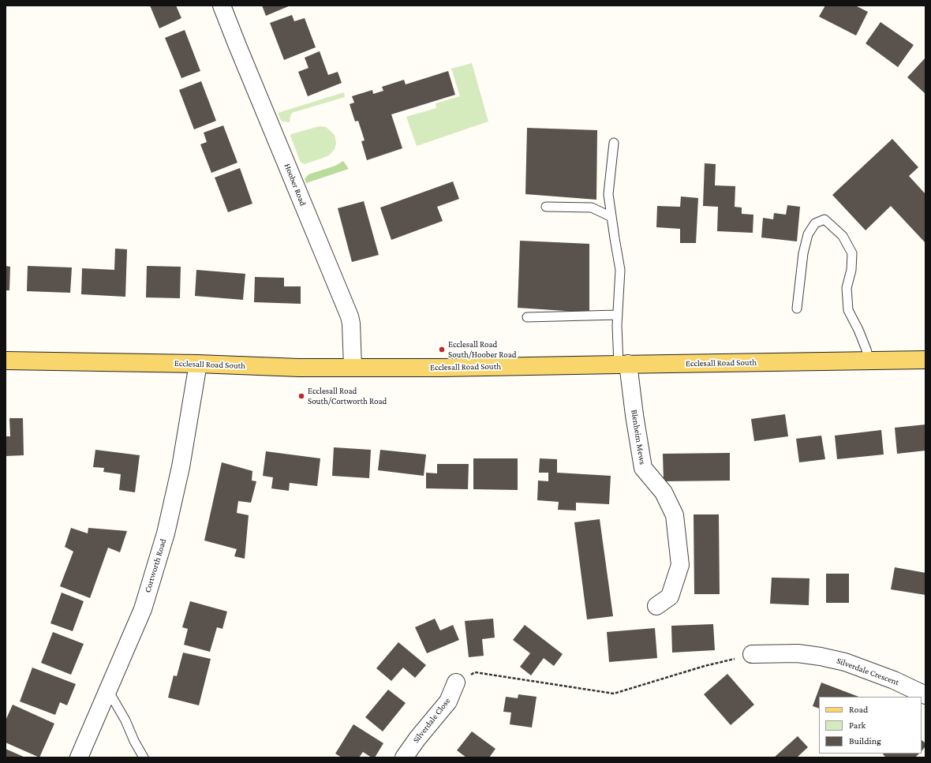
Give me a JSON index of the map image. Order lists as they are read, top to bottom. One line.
{"streets":{"main road":["Ecclesall Road South"],"street":["Hoober Road","Blenheim Mews","Cortworth Road","Silverdale Crescent","Silverdale Close"]},"crossings":[["Hoober Road","Ecclesall Road South"],["Ecclesall Road South","Blenheim Mews"],["Ecclesall Road South","Cortworth Road"]],"places":["Ecclesall Road South/Hoober Road","Ecclesall Road South/Cortworth Road"],"legend":["Road","Park","Building"]}
